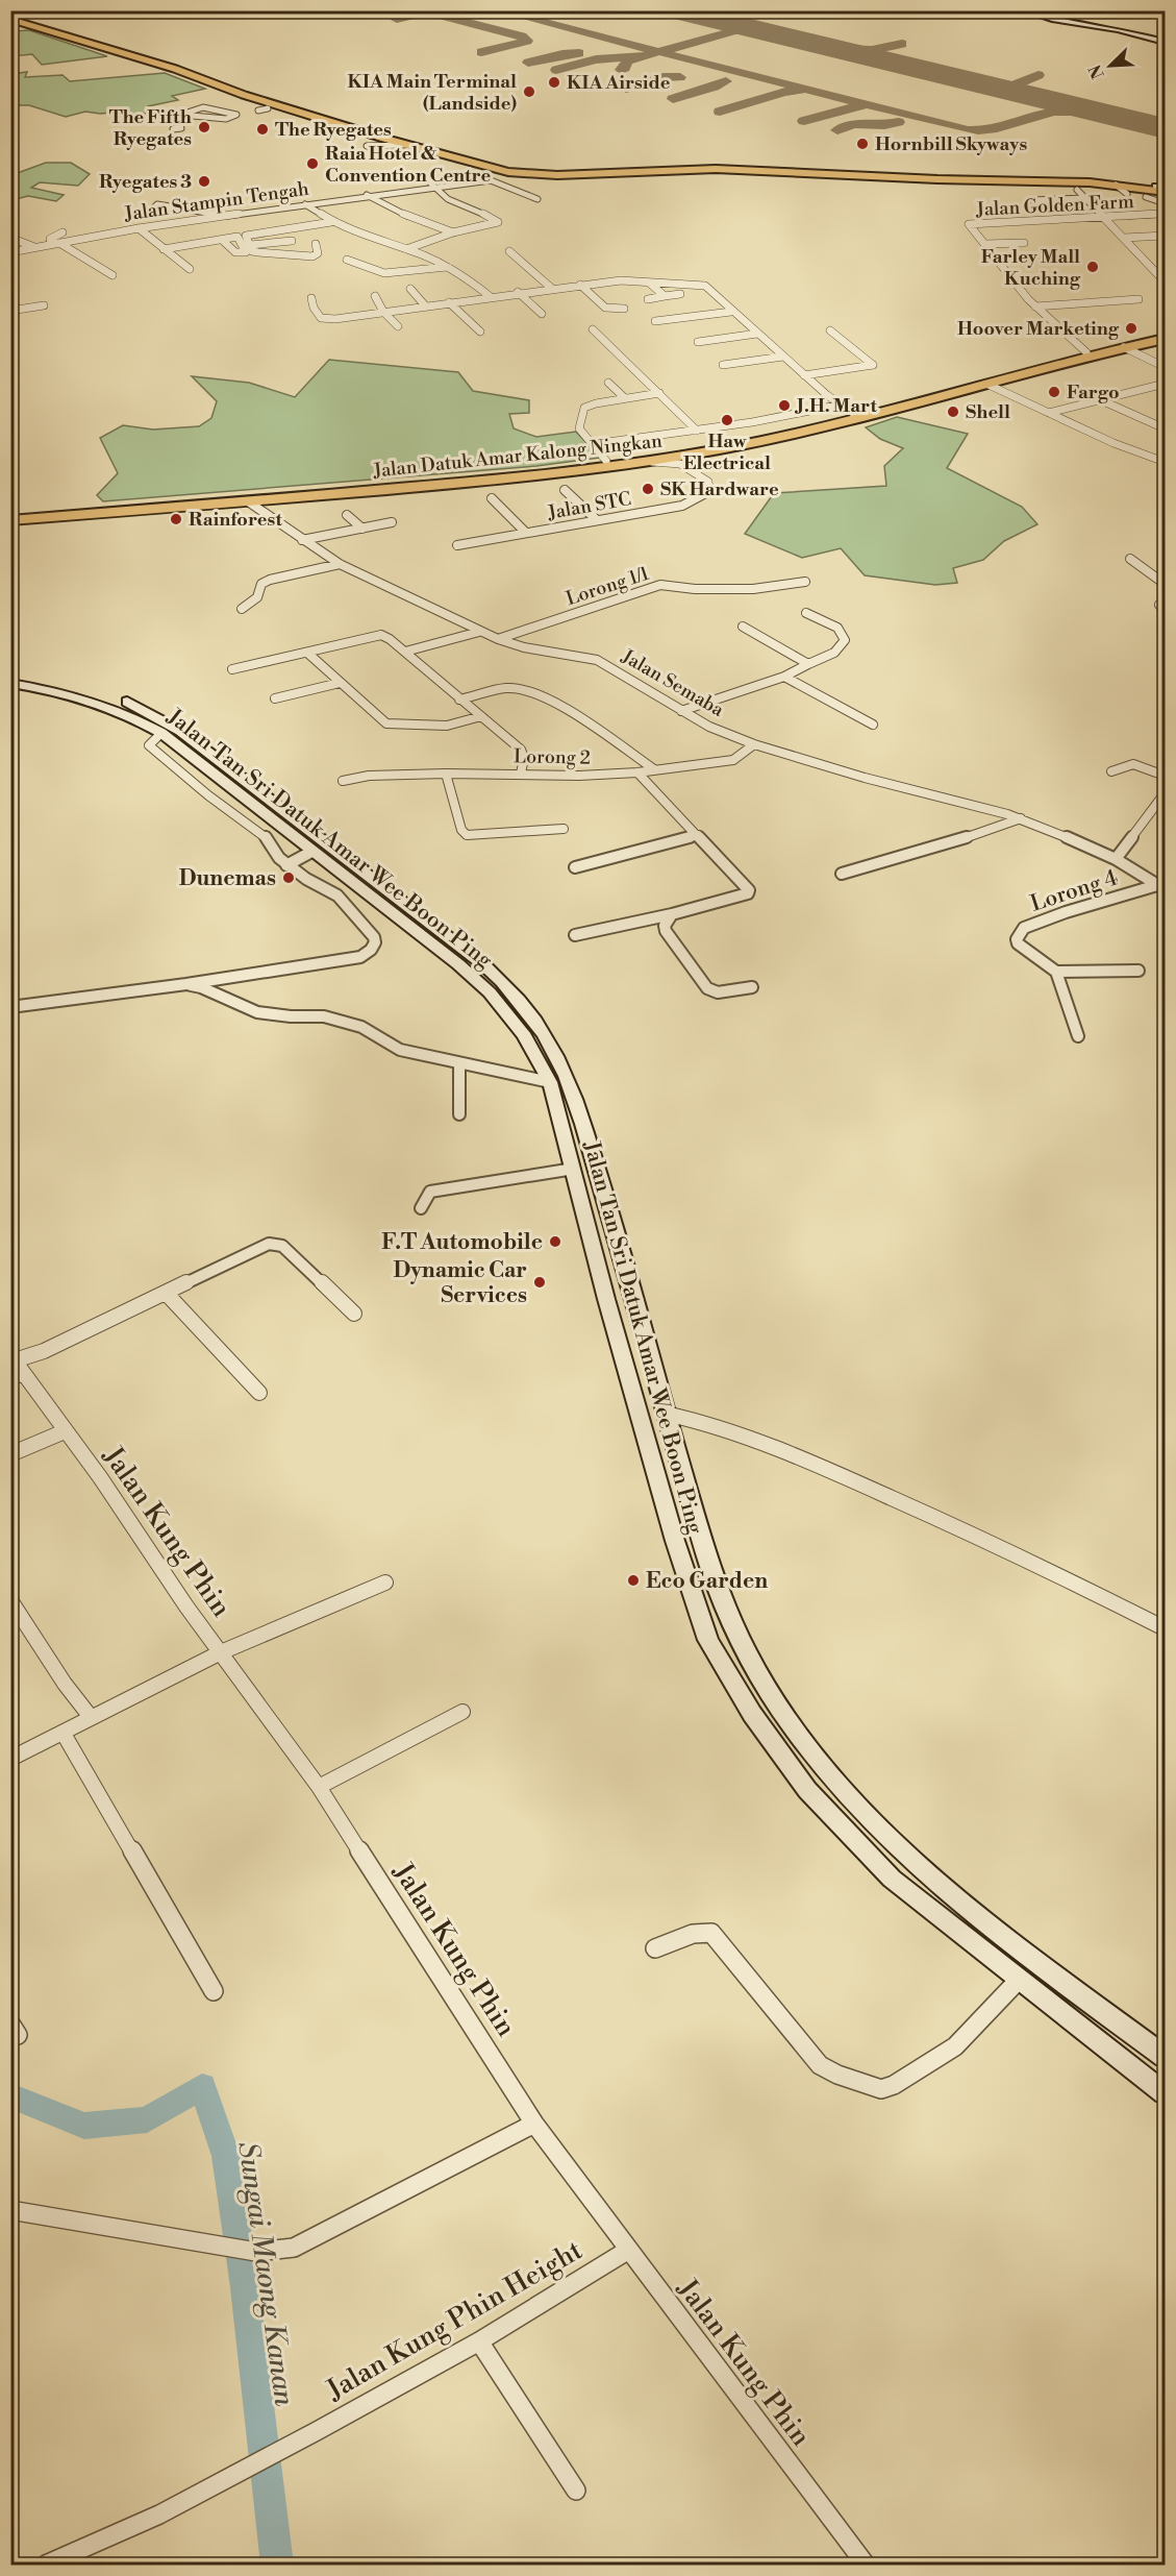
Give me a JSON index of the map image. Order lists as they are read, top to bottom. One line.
{"streets":{"highway":["Jalan Datuk Amar Kalong Ningkan"],"main road":["Jalan Tan Sri Datuk Amar Wee Boon Ping"],"street":["Jalan Stampin Tengah","Jalan Golden Farm","Jalan STC","Lorong 1/1","Jalan Semaba","Lorong 2","Lorong 4","Jalan Kung Phin","Jalan Kung Phin Height"]},"crossings":[["Jalan Golden Farm","Jalan Datuk Amar Kalong Ningkan"],["Jalan Datuk Amar Kalong Ningkan","Jalan Semaba"],["Lorong 1/1","Jalan Semaba"],["Jalan Semaba","Lorong 2"],["Jalan Semaba","Lorong 4"],["Jalan Kung Phin","Jalan Kung Phin Height"]],"water":["Sungai Maong Kanan"],"places":["KIA Airside","KIA Main Terminal (Landside)","The Fifth Ryegates","The Ryegates","Hornbill Skyways","Raia Hotel & Convention Centre","Ryegates 3","Farley Mall Kuching","Hoover Marketing","Fargo","J.H. Mart","Shell","Haw Electrical","SK Hardware","Rainforest","Dunemas","F.T Automobile","Dynamic Car Services","Eco Garden"],"north":"bottom left"}
